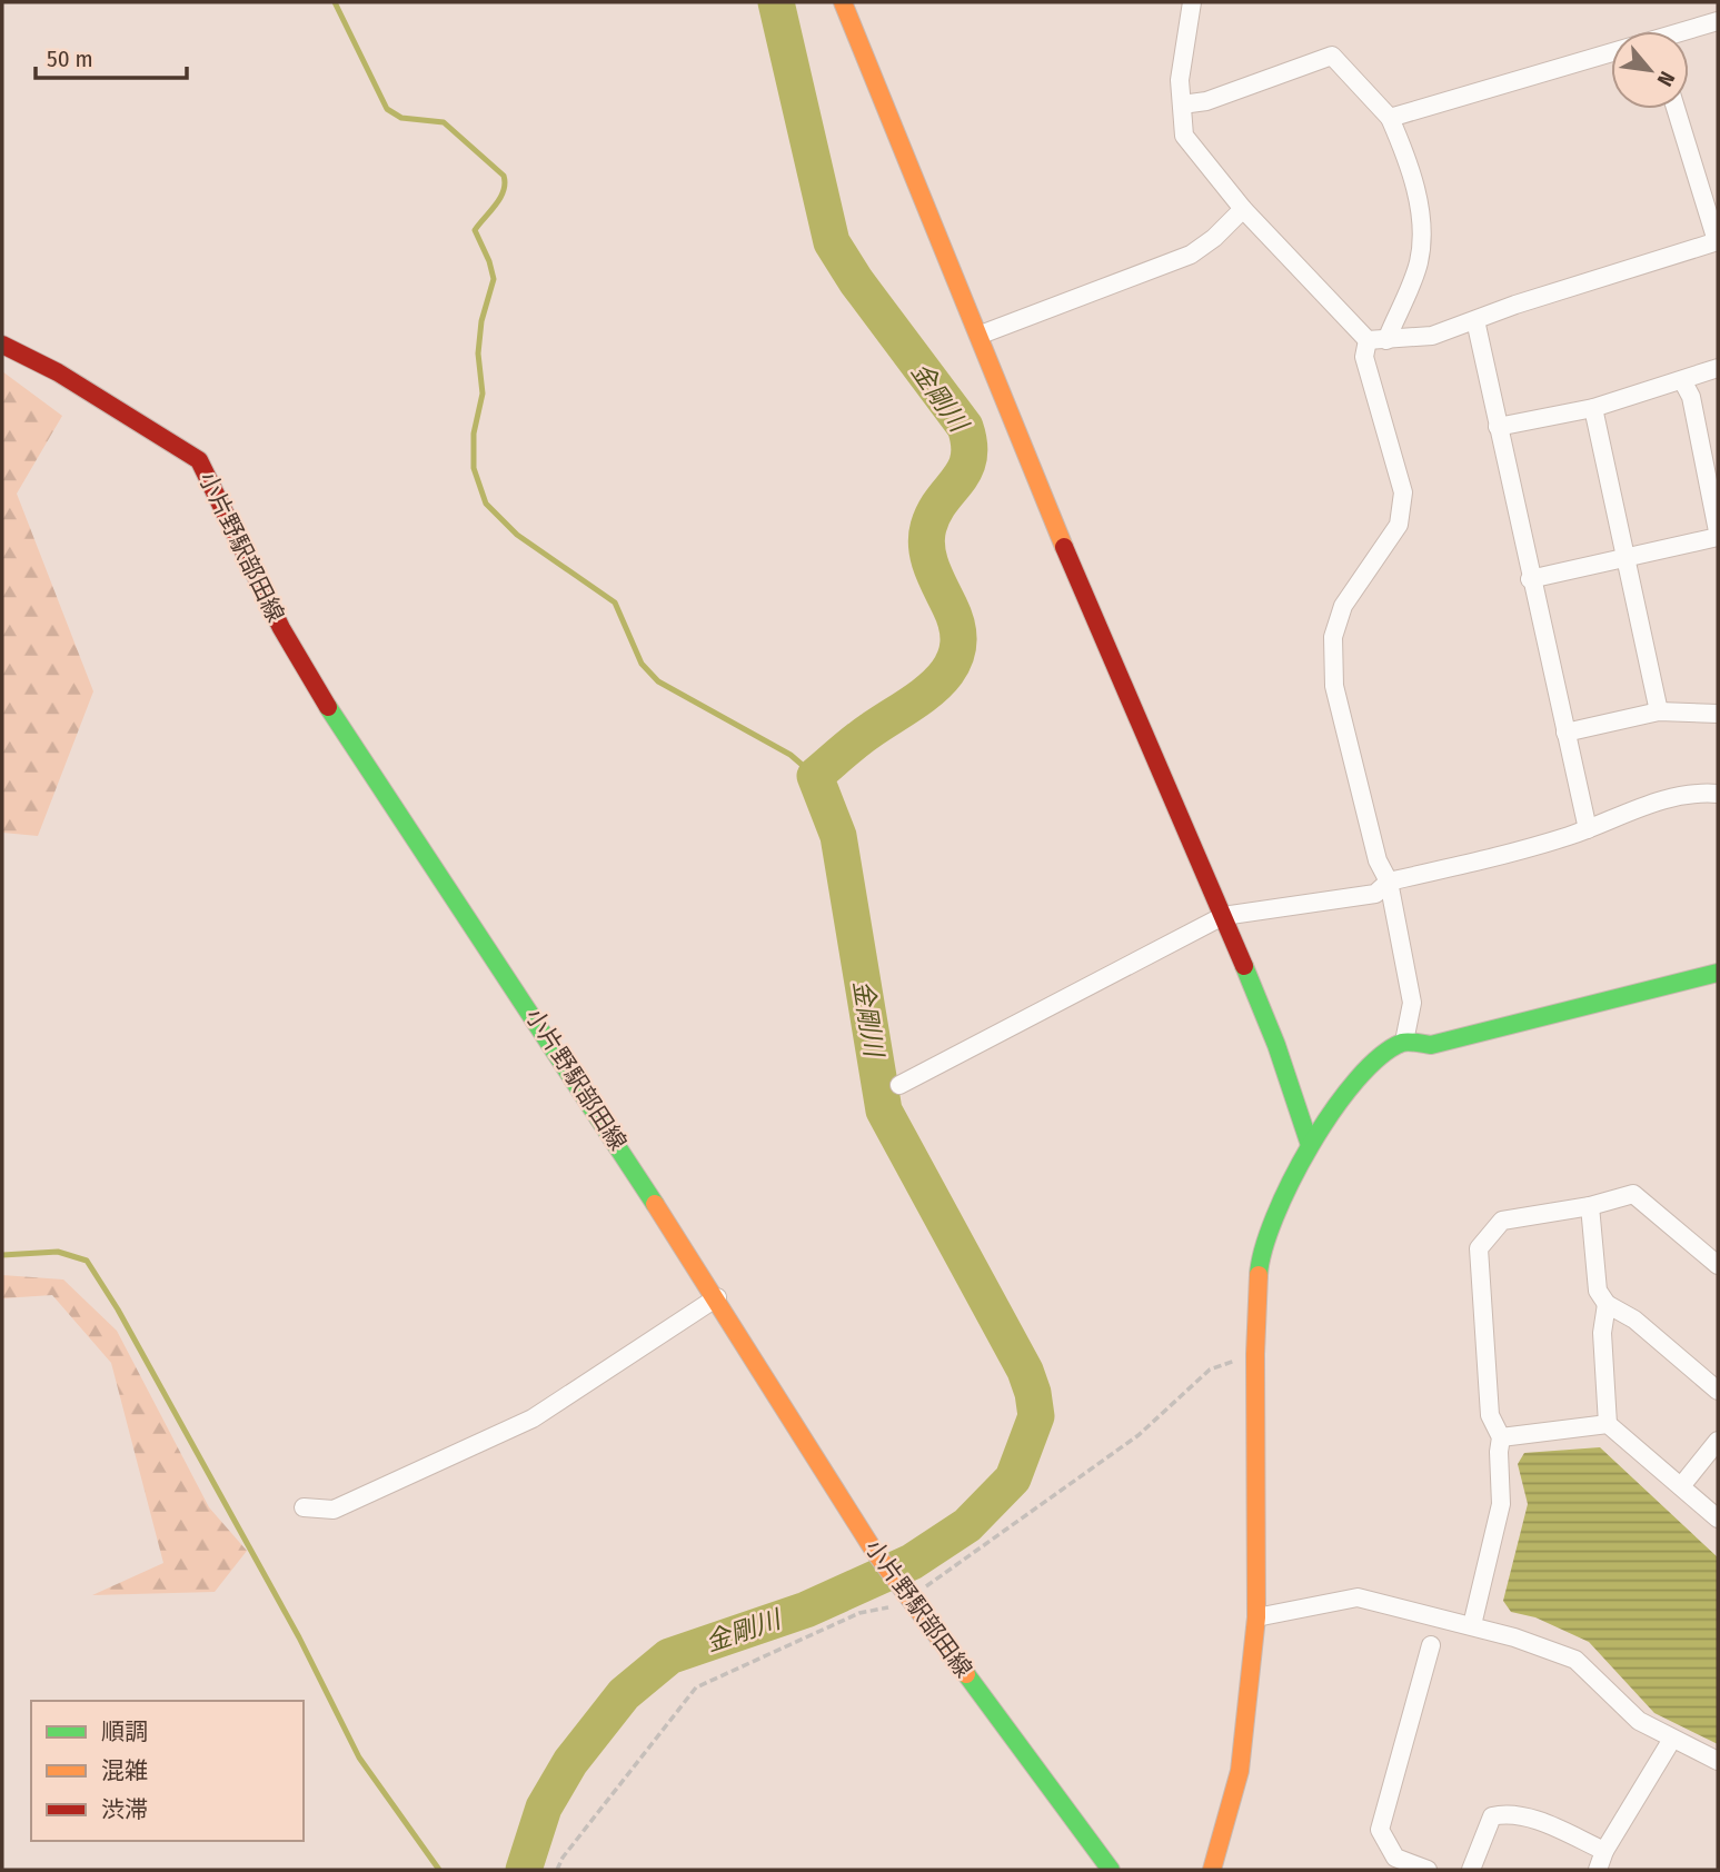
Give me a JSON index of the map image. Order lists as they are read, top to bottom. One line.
{"streets":{"street":["小片野駅部田線"]},"water":["金剛川"],"legend":["順調","混雑","渋滞"],"scale_bar":"50 m","north":"bottom right"}
